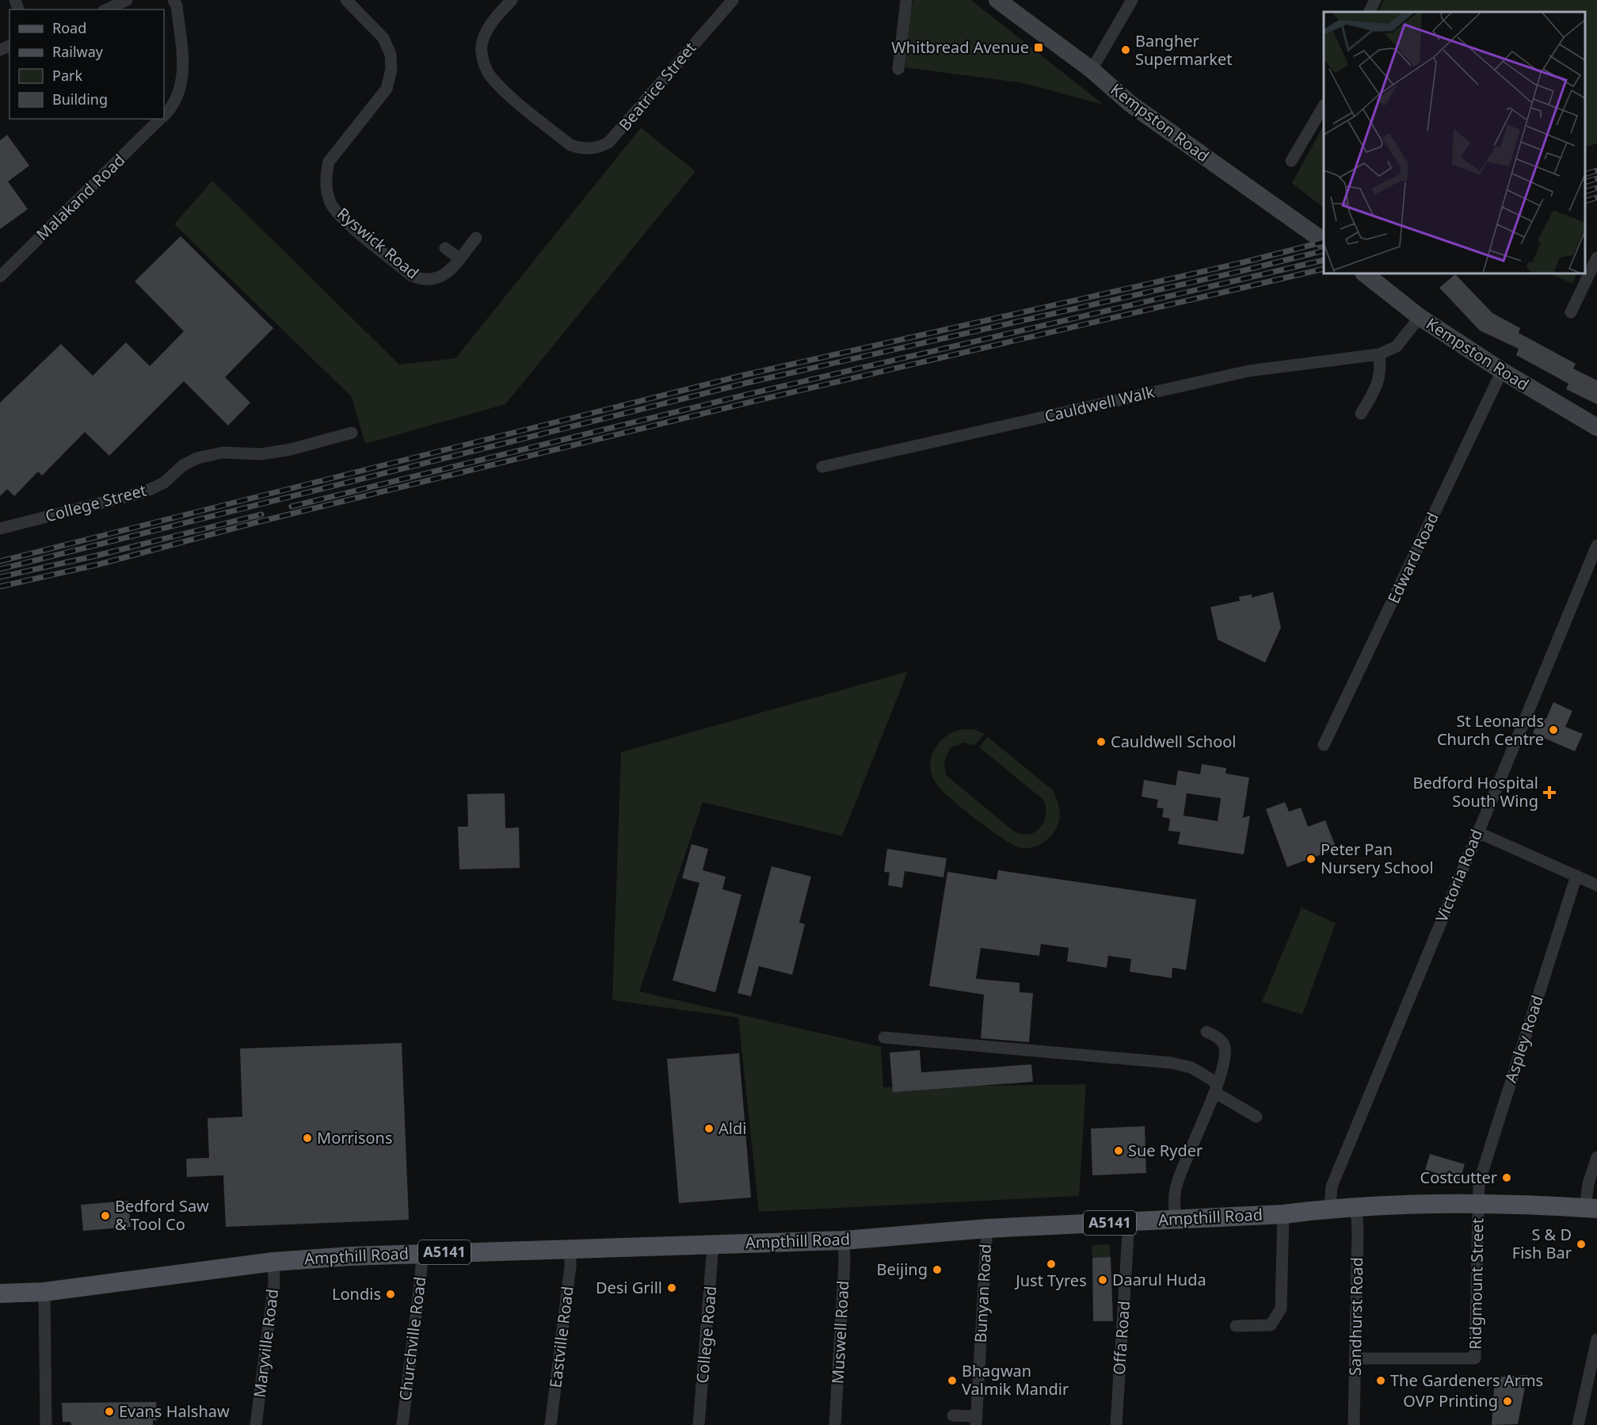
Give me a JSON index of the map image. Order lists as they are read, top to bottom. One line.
{"streets":{"main road":["Kempston Road","Ampthill Road","A5141"],"street":["Beatrice Street","Malakand Road","Ryswick Road","Cauldwell Walk","College Street","Edward Road","Victoria Road","Aspley Road","Ridgmount Street","Bunyan Road","Sandhurst Road","Muswell Road","College Road","Eastville Road","Offa Road","Churchville Road","Maryville Road"]},"crossings":[["Kempston Road","Cauldwell Walk"],["Kempston Road","Edward Road"],["Victoria Road","Ampthill Road"],["Aspley Road","Ampthill Road"],["Aspley Road","Ridgmount Street"],["Ampthill Road","Ridgmount Street"],["Ampthill Road","Bunyan Road"],["Ampthill Road","Sandhurst Road"],["Ampthill Road","Muswell Road"],["Ampthill Road","College Road"],["Ampthill Road","Eastville Road"],["Ampthill Road","Offa Road"],["Ampthill Road","Churchville Road"],["Ampthill Road","Maryville Road"],["Ridgmount Street","Sandhurst Road"]],"places":{"transit":["Whitbread Avenue"],"other":["Bangher Supermarket","St Leonards Church Centre","Cauldwell School","Peter Pan Nursery School","Aldi","Morrisons","Sue Ryder","Costcutter","Bedford Saw & Tool Co","S & D Fish Bar","Just Tyres","Beijing","Daarul Huda","Desi Grill","Londis","Bhagwan Valmik Mandir","The Gardeners Arms","OVP Printing","Evans Halshaw"],"health":["Bedford Hospital South Wing"]},"legend":["Road","Railway","Park","Building"]}
